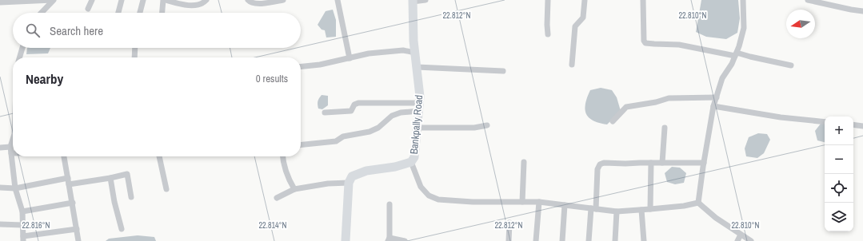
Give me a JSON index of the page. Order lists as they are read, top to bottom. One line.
{"streets":{"street":["Bankpally Road"]},"north":"left","page":{"search":"Search here","heading":["Nearby","0 results"],"map_buttons":["+","−"]},"coordinates":["22.812°N","22.810°N","22.816°N","22.814°N"]}
